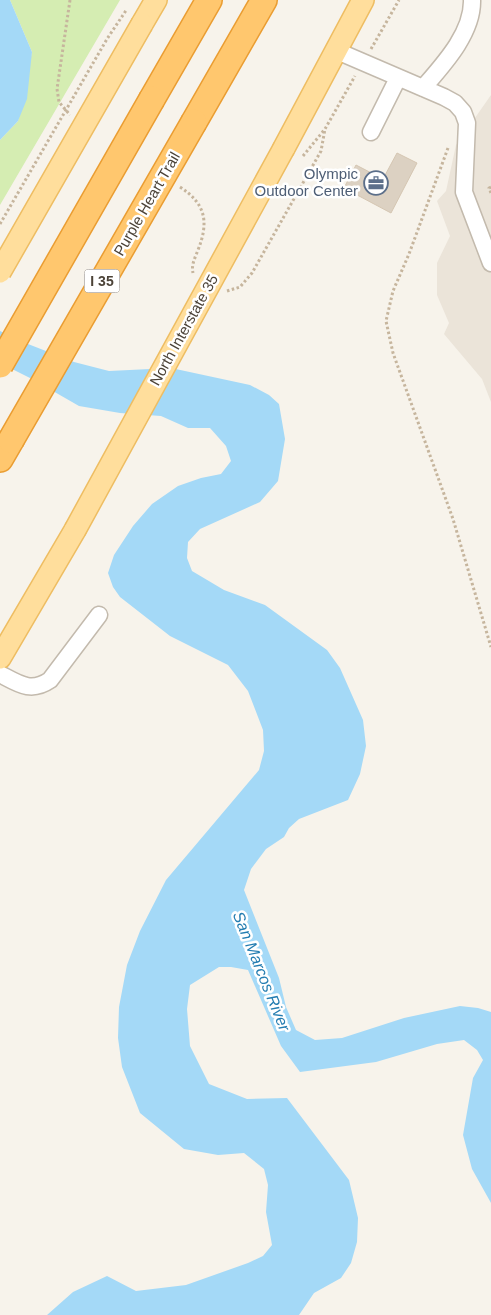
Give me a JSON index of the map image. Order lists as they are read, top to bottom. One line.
{"streets":{"highway":["Purple Heart Trail","I 35"],"main road":["North Interstate 35"]},"water":["San Marcos River"],"places":{"office":["Olympic Outdoor Center"]}}
